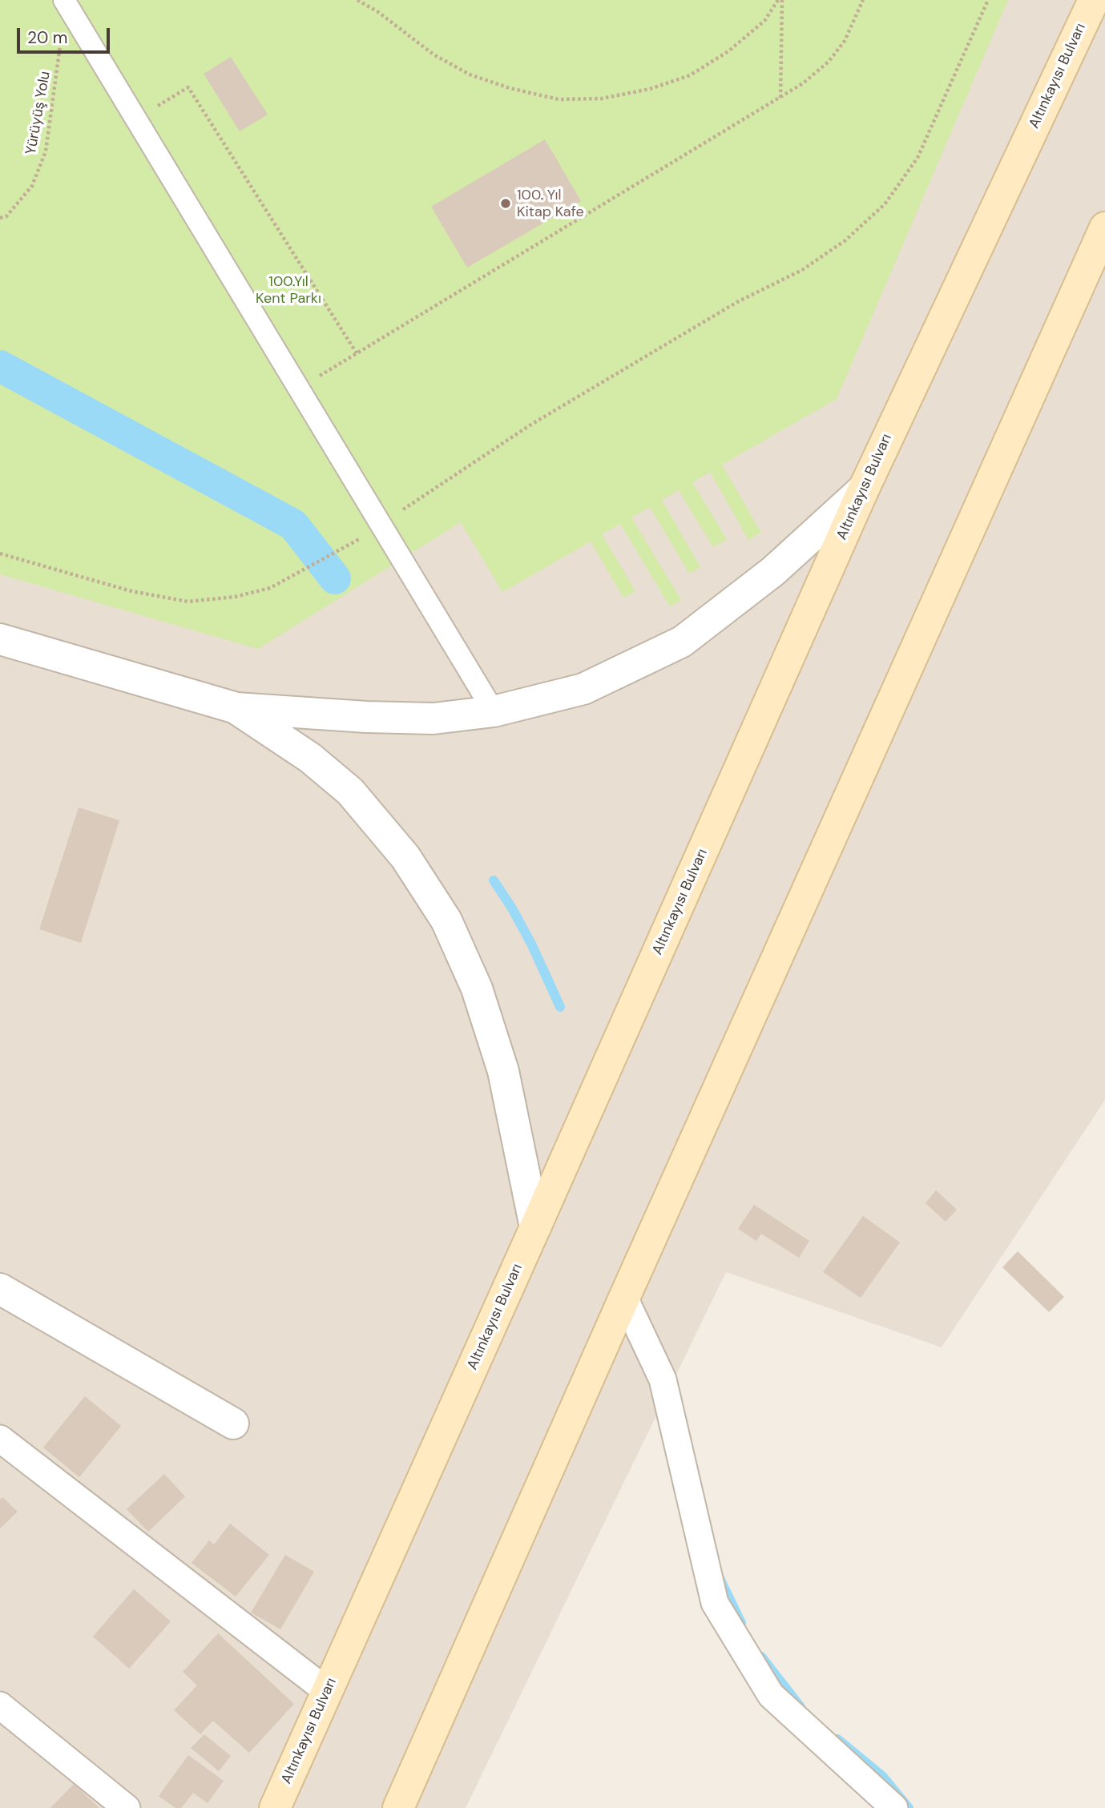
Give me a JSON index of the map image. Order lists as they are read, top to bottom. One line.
{"streets":{"main road":["Altınkayısı Bulvarı"],"path":["Yürüyüş Yolu"]},"parks":["100.Yıl Kent Parkı"],"places":["100. Yıl Kitap Kafe"],"scale_bar":"20 m"}
